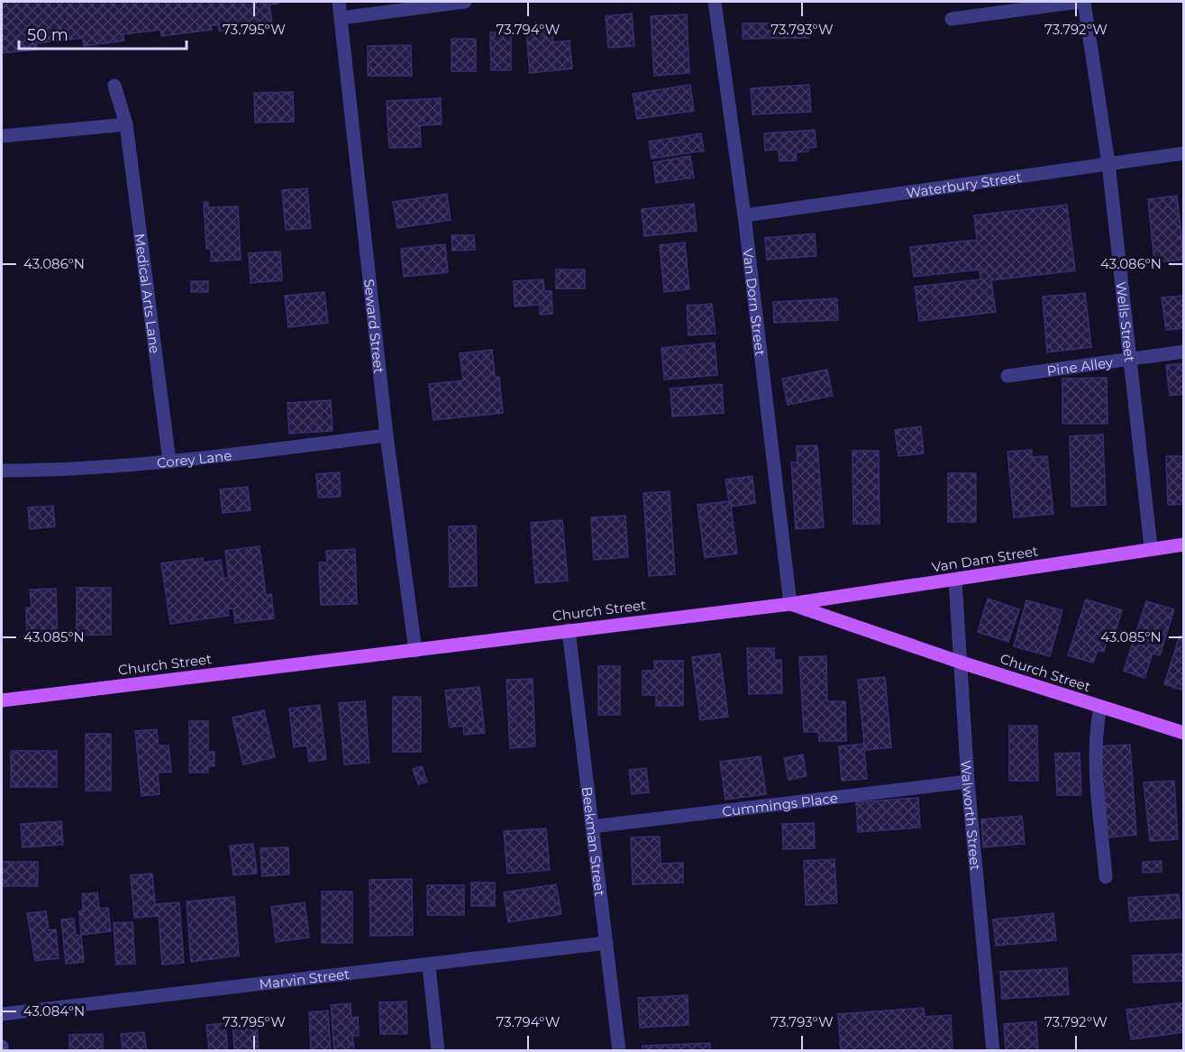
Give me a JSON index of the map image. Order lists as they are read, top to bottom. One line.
{"streets":{"main road":["Van Dam Street","Church Street"],"street":["Waterbury Street","Medical Arts Lane","Van Dorn Street","Wells Street","Seward Street","Pine Alley","Corey Lane","Cummings Place","Walworth Street","Beekman Street","Marvin Street"]},"crossings":[["Waterbury Street","Van Dorn Street"],["Waterbury Street","Wells Street"],["Medical Arts Lane","Corey Lane"],["Van Dorn Street","Van Dam Street"],["Van Dorn Street","Church Street"],["Wells Street","Pine Alley"],["Wells Street","Van Dam Street"],["Seward Street","Corey Lane"],["Seward Street","Church Street"],["Van Dam Street","Church Street"],["Van Dam Street","Walworth Street"],["Church Street","Walworth Street"],["Church Street","Beekman Street"],["Cummings Place","Walworth Street"],["Cummings Place","Beekman Street"],["Beekman Street","Marvin Street"]],"scale_bar":"50 m","coordinates":["73.795°W","73.794°W","73.793°W","73.792°W","43.086°N","43.085°N","43.084°N"]}
